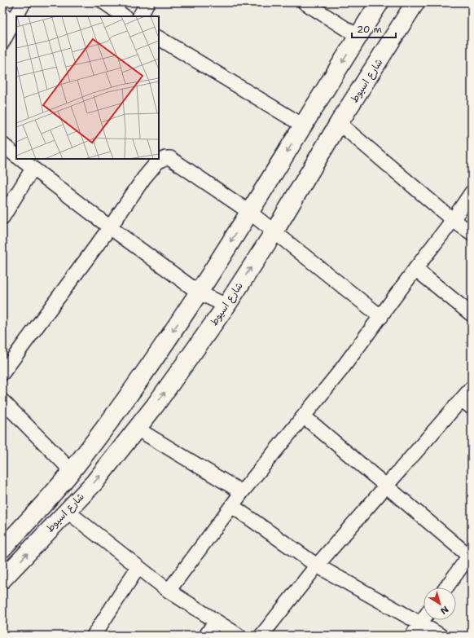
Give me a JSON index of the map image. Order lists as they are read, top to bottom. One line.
{"streets":{"street":["شارع اسيوط"]},"scale_bar":"20 m","north":"bottom right"}
